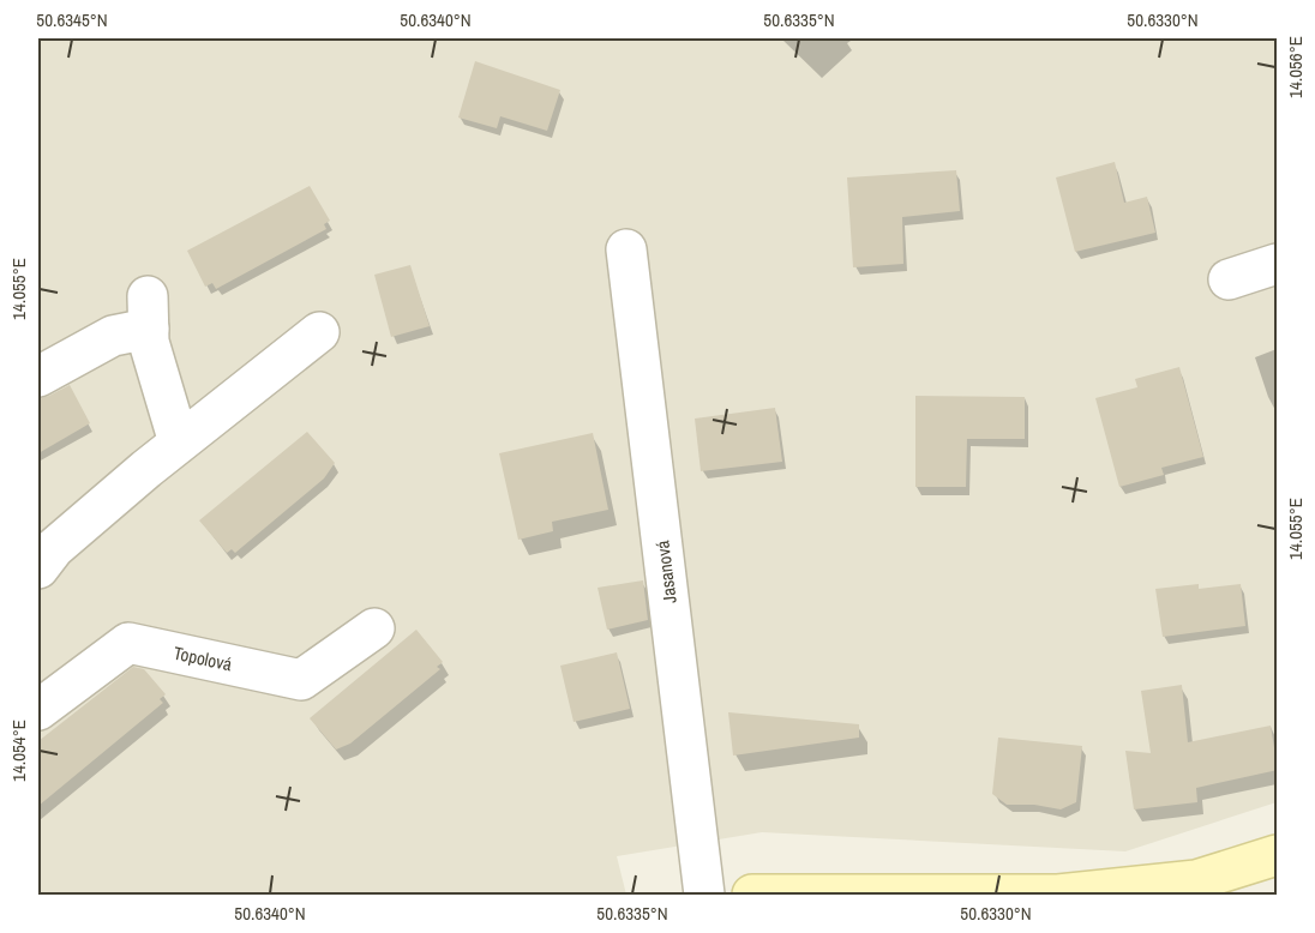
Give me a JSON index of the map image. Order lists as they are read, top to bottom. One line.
{"streets":{"street":["Jasanová","Topolová"]},"coordinates":["50.6345°N","50.6340°N","50.6335°N","50.6330°N","14.056°E","14.055°E","14.054°E"]}
